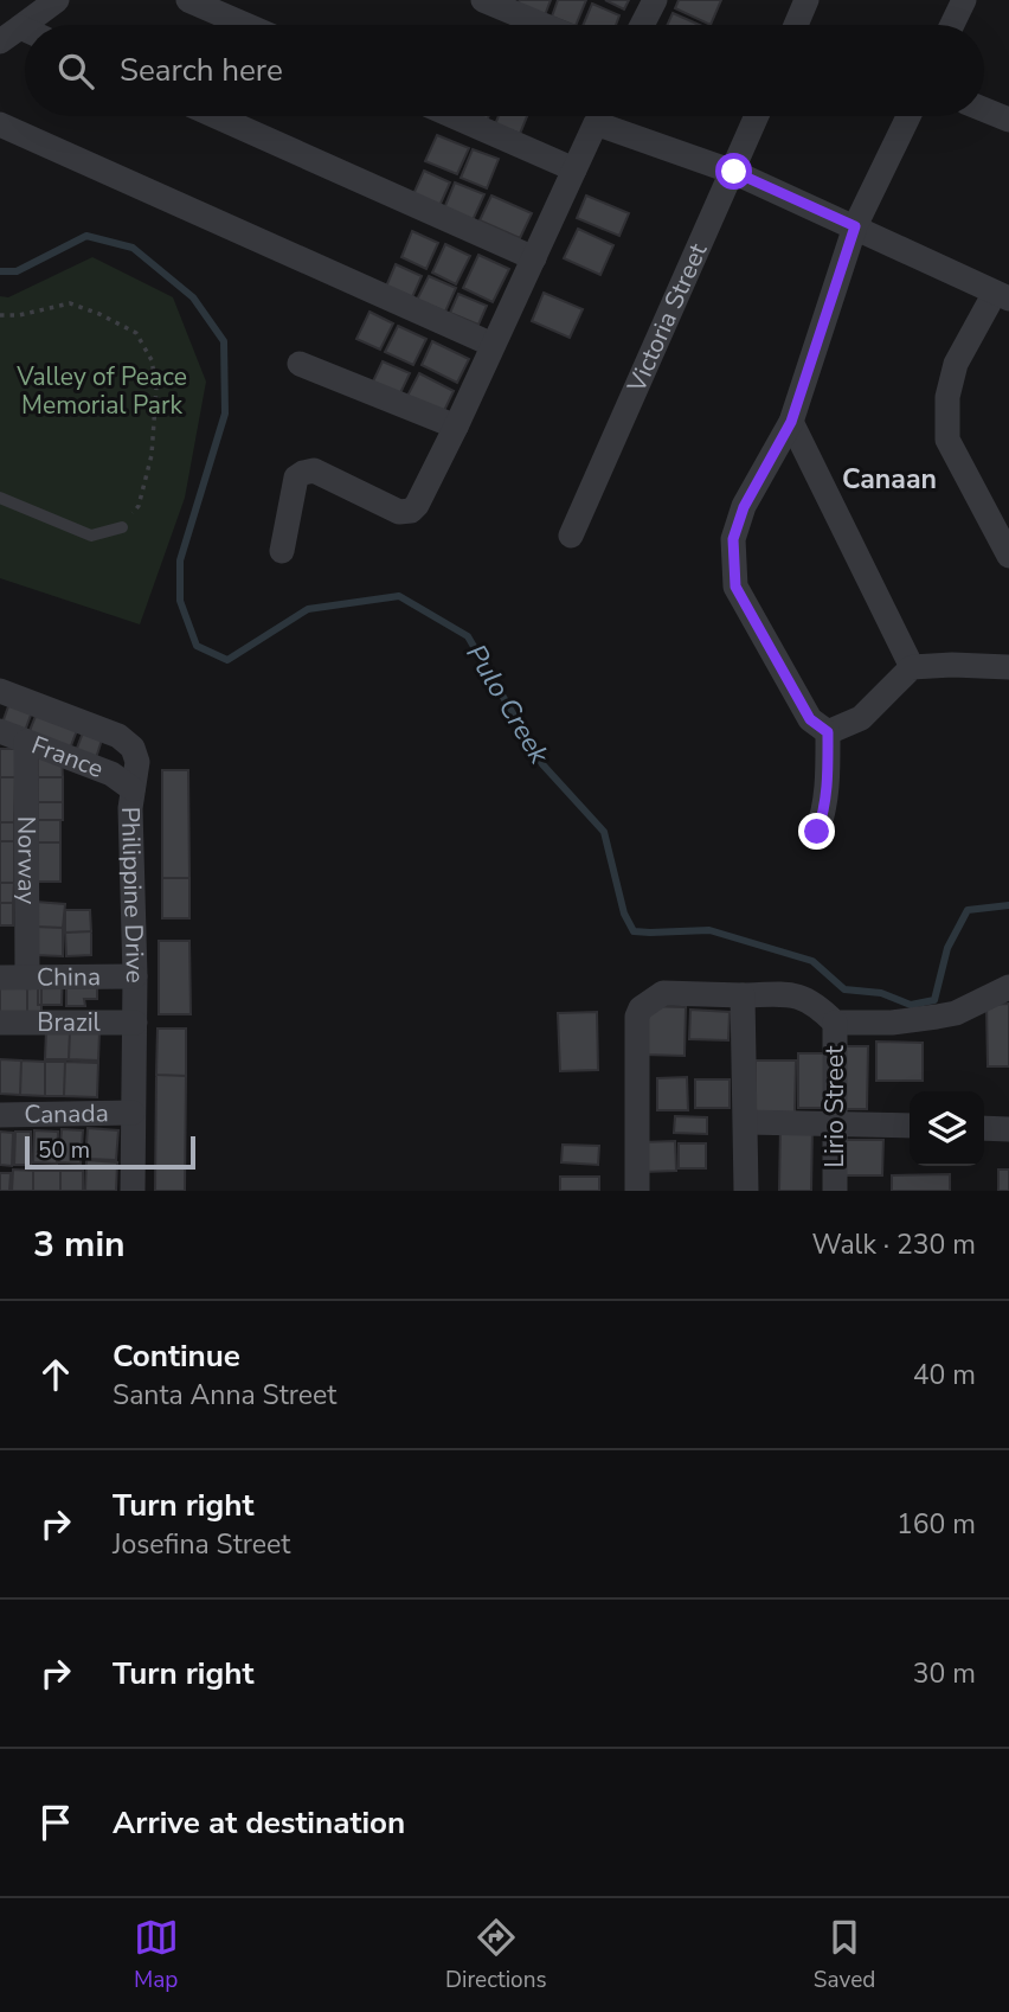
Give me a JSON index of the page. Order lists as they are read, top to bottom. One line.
{"streets":{"street":["Victoria Street","France","Norway","Philippine Drive","China","Brazil","Lirio Street","Canada"]},"crossings":[["France","Norway"],["France","Philippine Drive"],["Norway","China"],["Philippine Drive","China"],["Philippine Drive","Brazil"],["Philippine Drive","Canada"]],"districts":["Canaan"],"water":["Pulo Creek"],"parks":["Valley of Peace Memorial Park"],"scale_bar":"50 m","page":{"search":"Search here","scale":"50 m","heading":["3 min","Walk · 230 m"],"list":[["Continue","Santa Anna Street","40 m"],["Turn right","Josefina Street","160 m"],["Turn right","30 m"],"Arrive at destination"],"nav":["Map","Directions","Saved"]}}
